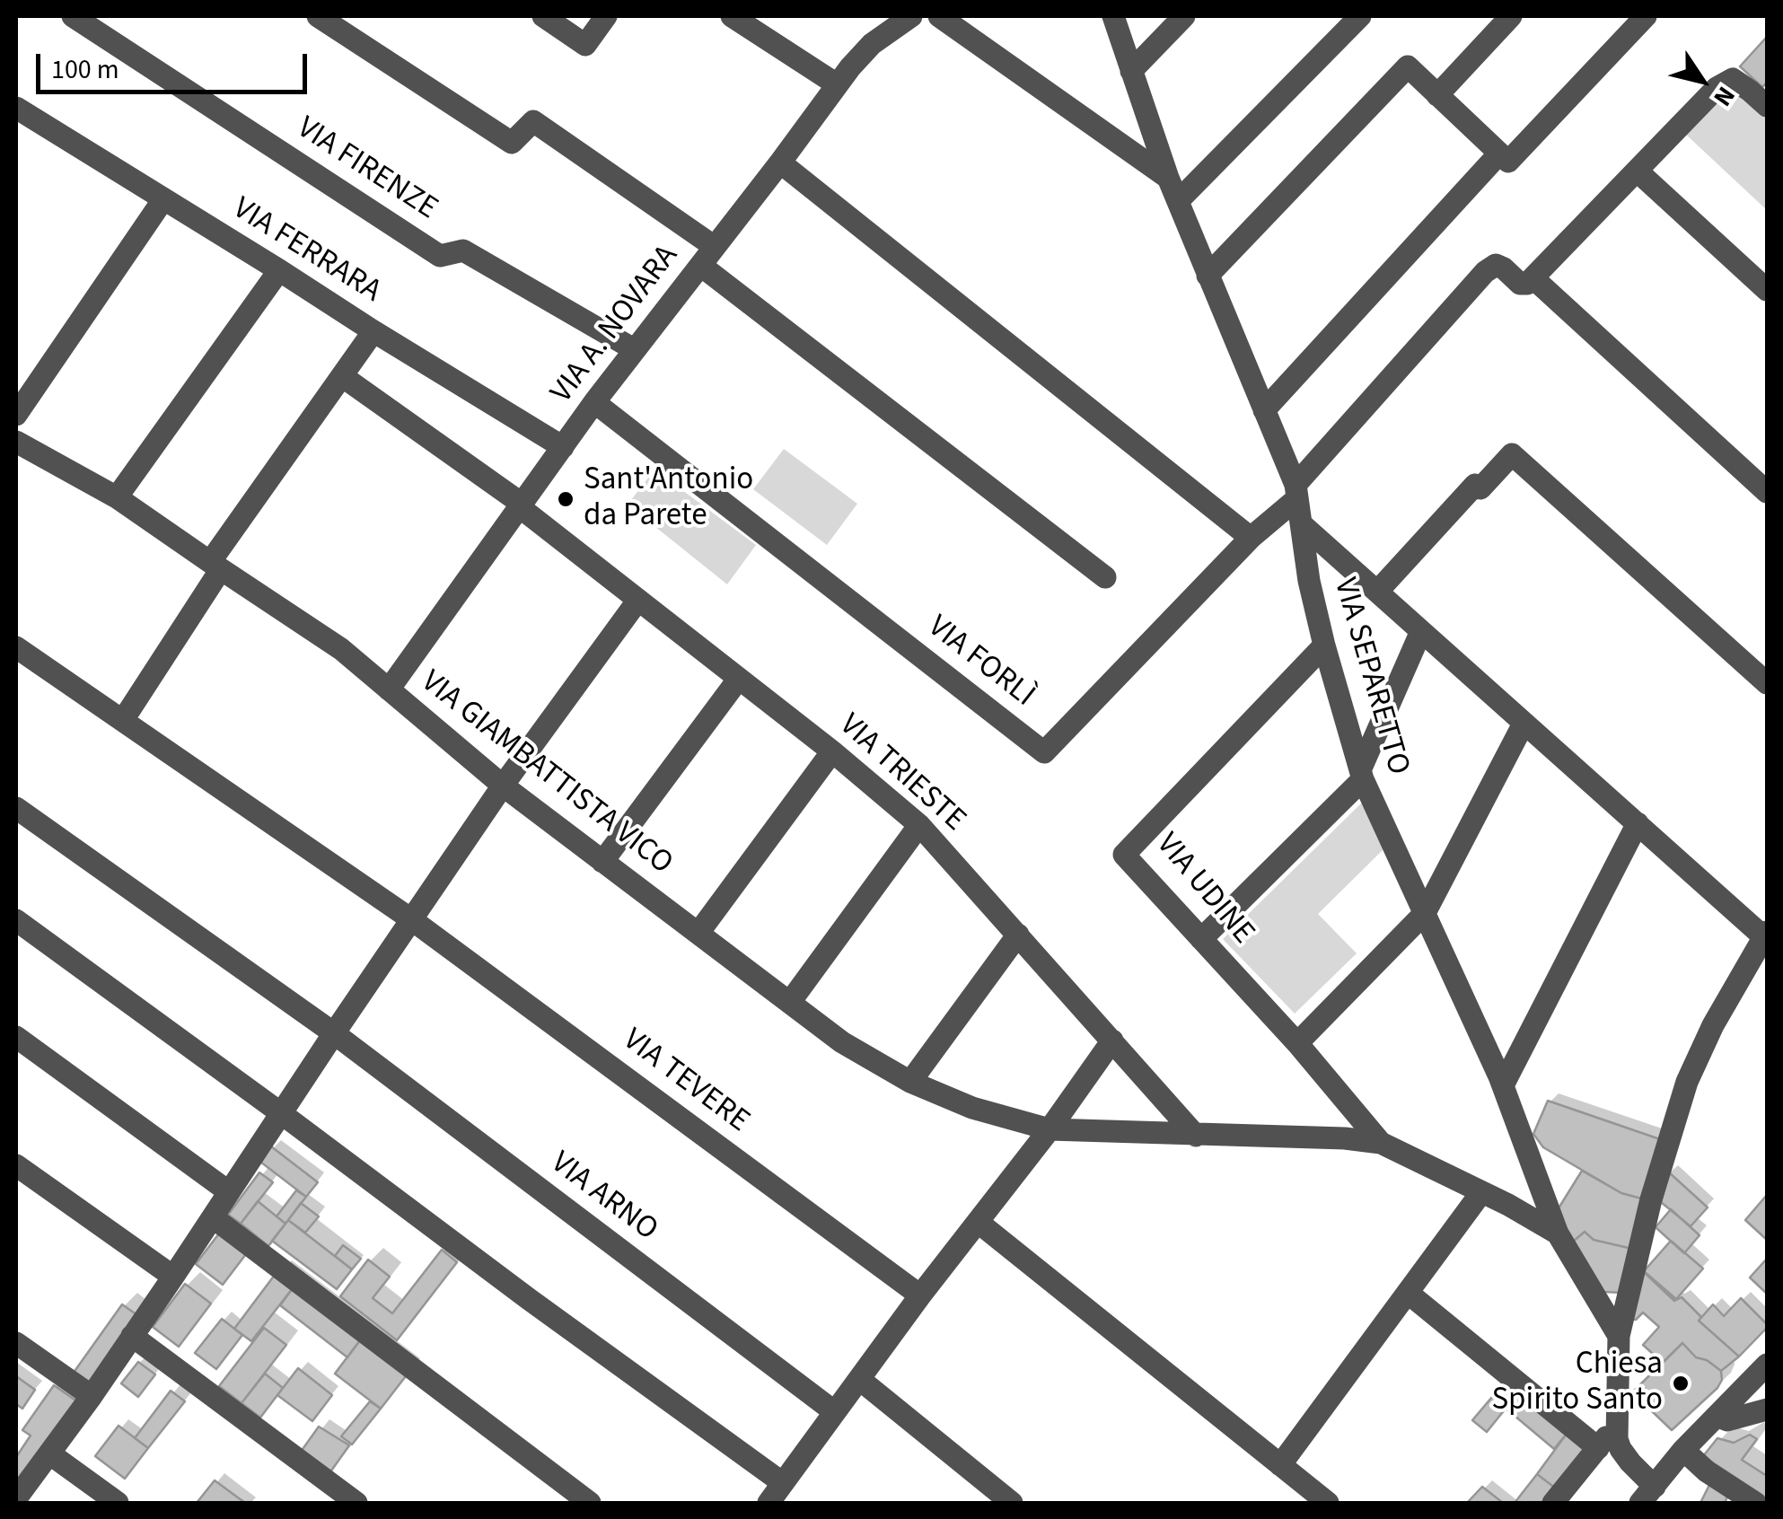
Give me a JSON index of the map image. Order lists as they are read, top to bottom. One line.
{"streets":{"street":["VIA FIRENZE","VIA FERRARA","VIA A. NOVARA","VIA FORLÌ","VIA SEPARETTO","VIA GIAMBATTISTA VICO","VIA TRIESTE","VIA UDINE","VIA TEVERE","VIA ARNO"]},"crossings":[["VIA FIRENZE","VIA A. NOVARA"],["VIA FERRARA","VIA A. NOVARA"],["VIA A. NOVARA","VIA FORLÌ"],["VIA A. NOVARA","VIA GIAMBATTISTA VICO"],["VIA A. NOVARA","VIA TRIESTE"],["VIA FORLÌ","VIA SEPARETTO"],["VIA SEPARETTO","VIA UDINE"],["VIA GIAMBATTISTA VICO","VIA TRIESTE"],["VIA GIAMBATTISTA VICO","VIA UDINE"]],"places":["Sant'Antonio da Parete","Chiesa Spirito Santo"],"scale_bar":"100 m","north":"bottom right"}
